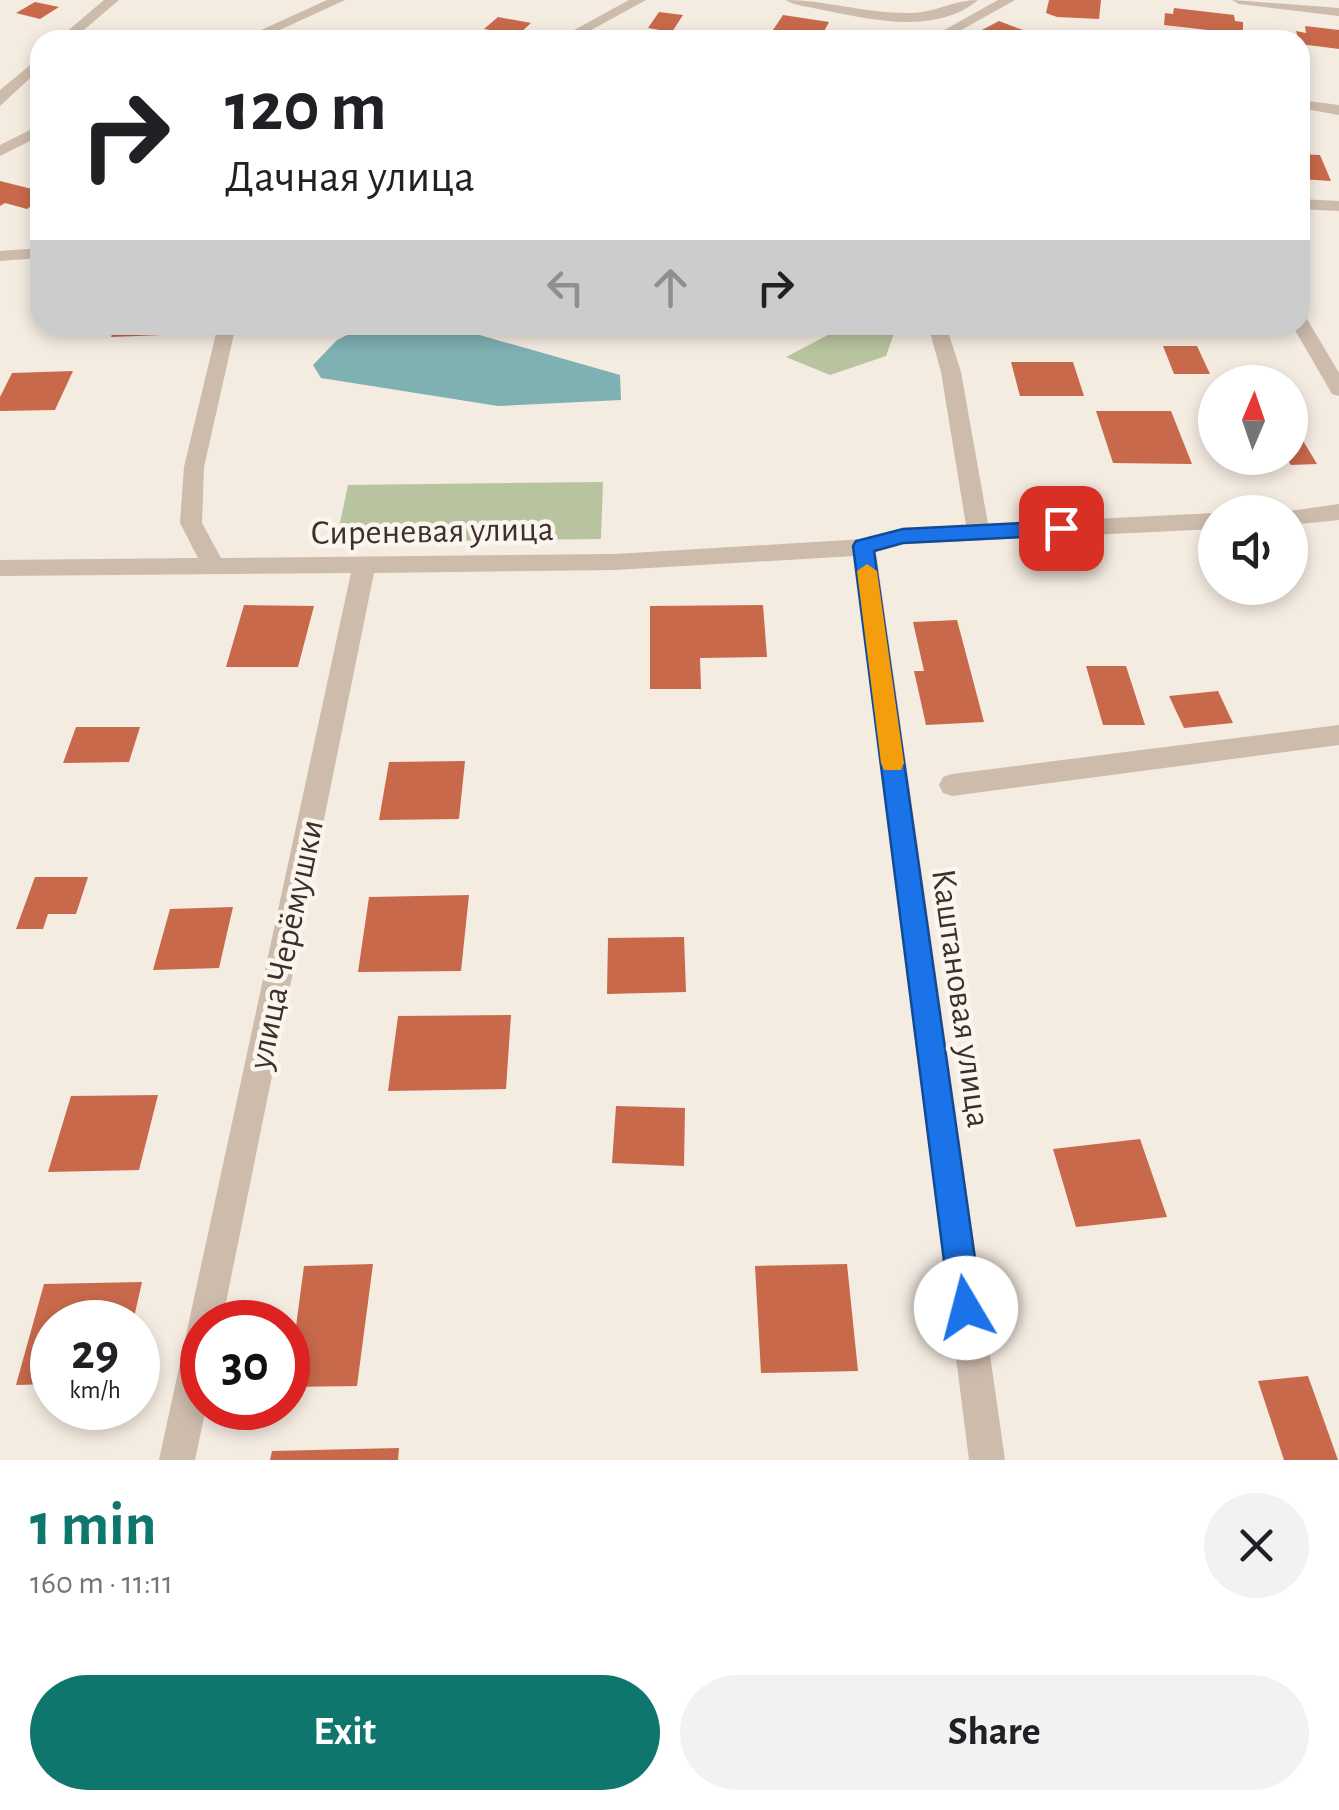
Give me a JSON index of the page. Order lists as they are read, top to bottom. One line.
{"streets":{"street":["Сиреневая улица","улица Черёмушки","Каштановая улица"]},"crossings":[["Сиреневая улица","улица Черёмушки"],["Сиреневая улица","Каштановая улица"]],"north":"top","page":{"turn":["120 m","Дачная улица"],"speed":"29 km/h","limit":"30","heading":["1 min","160 m · 11:11"],"buttons":["Exit","Share"]}}
